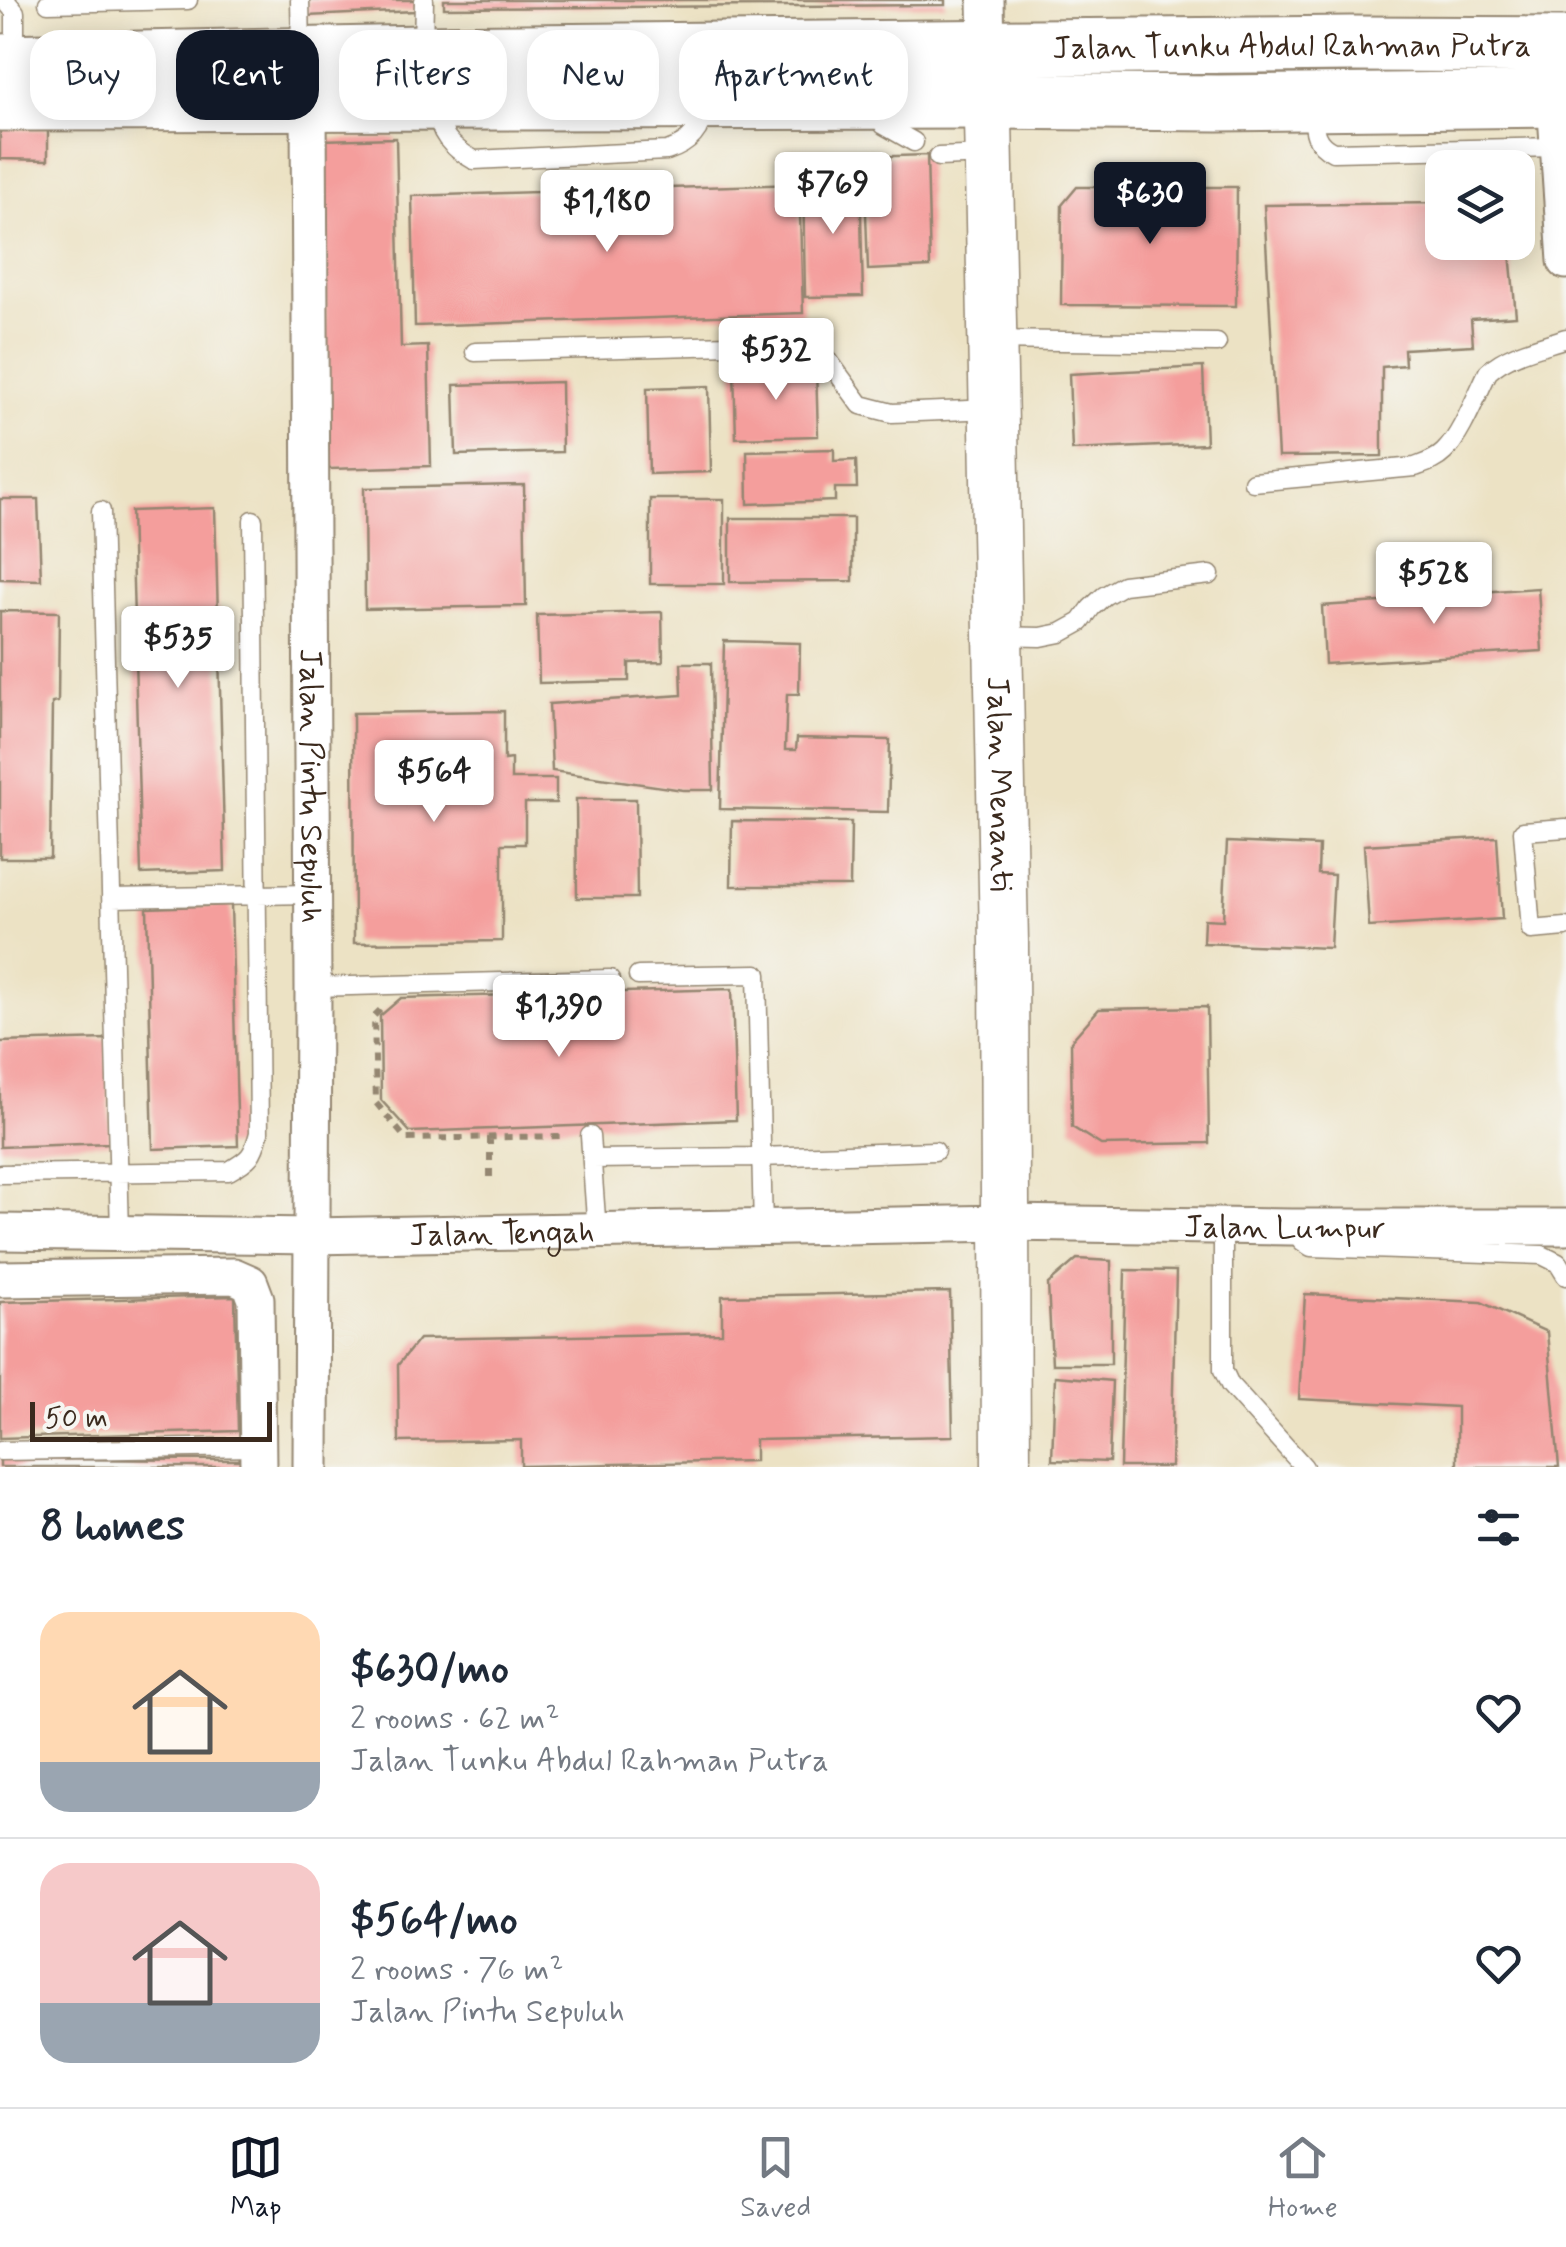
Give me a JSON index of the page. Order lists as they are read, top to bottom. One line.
{"streets":{"main road":["Jalan Tunku Abdul Rahman Putra"],"street":["Jalan Menanti","Jalan Pintu Sepuluh","Jalan Lumpur","Jalan Tengah"]},"crossings":[["Jalan Tunku Abdul Rahman Putra","Jalan Menanti"],["Jalan Menanti","Jalan Lumpur"],["Jalan Menanti","Jalan Tengah"],["Jalan Pintu Sepuluh","Jalan Tengah"],["Jalan Lumpur","Jalan Tengah"]],"scale_bar":"50 m","page":{"chip":["Buy","Rent","Filters","New","Apartment"],"price":["$769","$630","$1,180","$532","$528","$535","$564","$1,390"],"scale":"50 m","heading":"8 homes","list":[{"name":"$630/mo","note":"2 rooms · 62 m² · Jalan Tunku Abdul Rahman Putra"},{"name":"$564/mo","note":"2 rooms · 76 m² · Jalan Pintu Sepuluh"}],"tabs":["Map","Saved","Home"]}}
